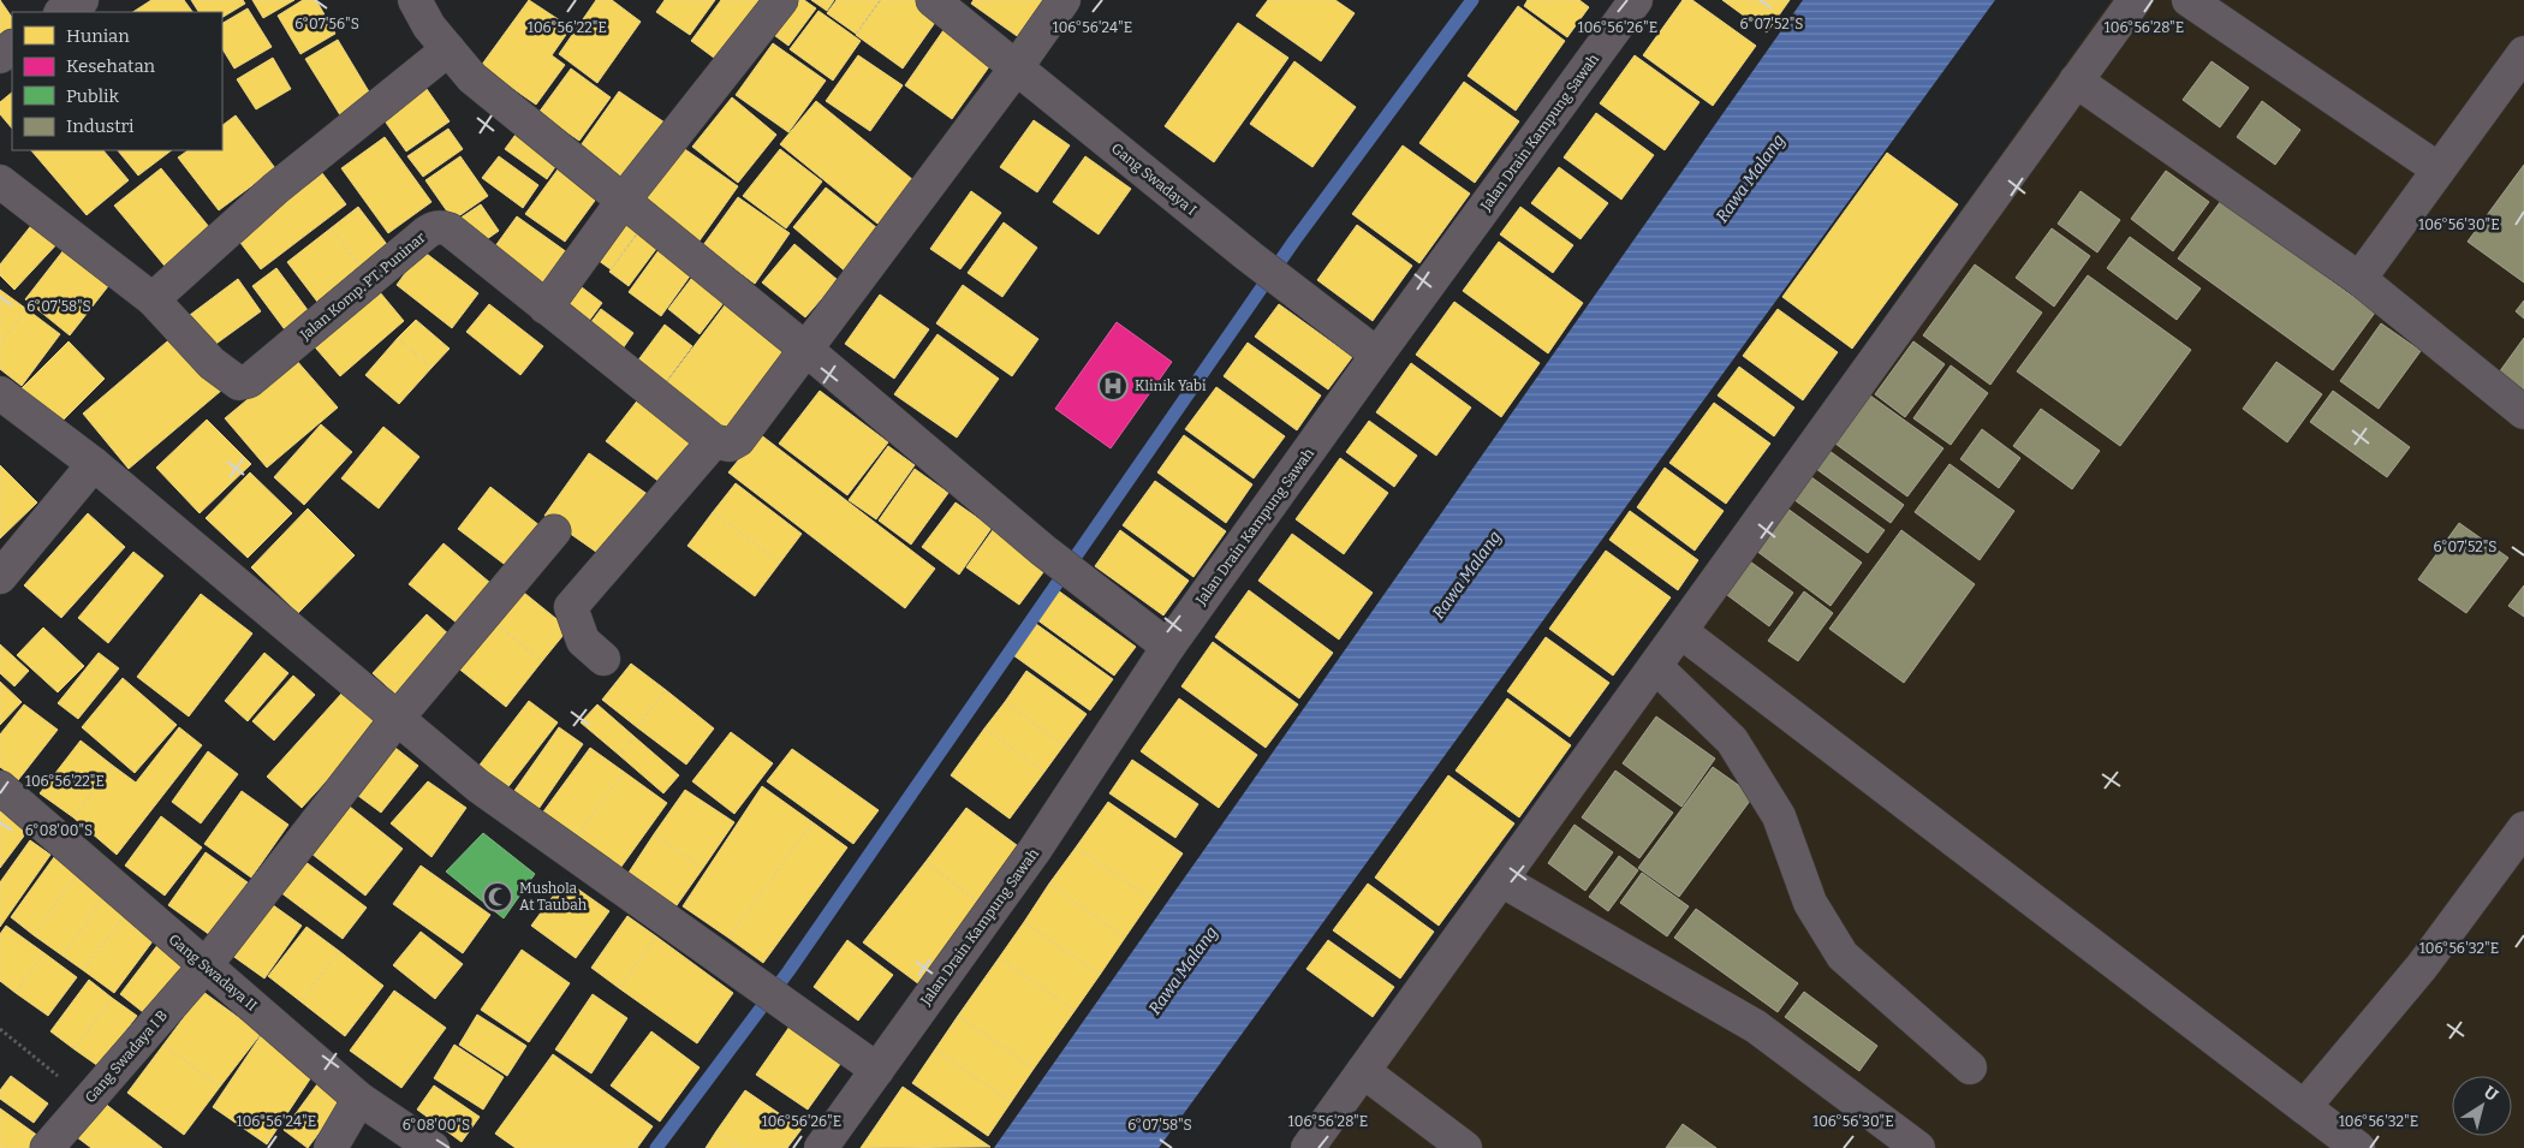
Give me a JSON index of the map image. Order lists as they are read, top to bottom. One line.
{"streets":{"street":["Jalan Drain Kampung Sawah","Gang Swadaya I","Jalan Komp. PT. Puninar","Gang Swadaya II","Gang Swadaya I B"]},"crossings":[["Jalan Drain Kampung Sawah","Gang Swadaya I"],["Gang Swadaya II","Gang Swadaya I B"]],"water":["Rawa Malang"],"places":{"hospital":["Klinik Yabi"],"mosque":["Mushola At Taubah"]},"legend":["Hunian","Kesehatan","Publik","Industri"],"north":"top right","coordinates":["6°07'56\"S","6°07'52\"S","106°56'22\"E","106°56'24\"E","106°56'26\"E","106°56'28\"E","106°56'30\"E","6°07'58\"S","6°08'00\"S","106°56'32\"E"]}
